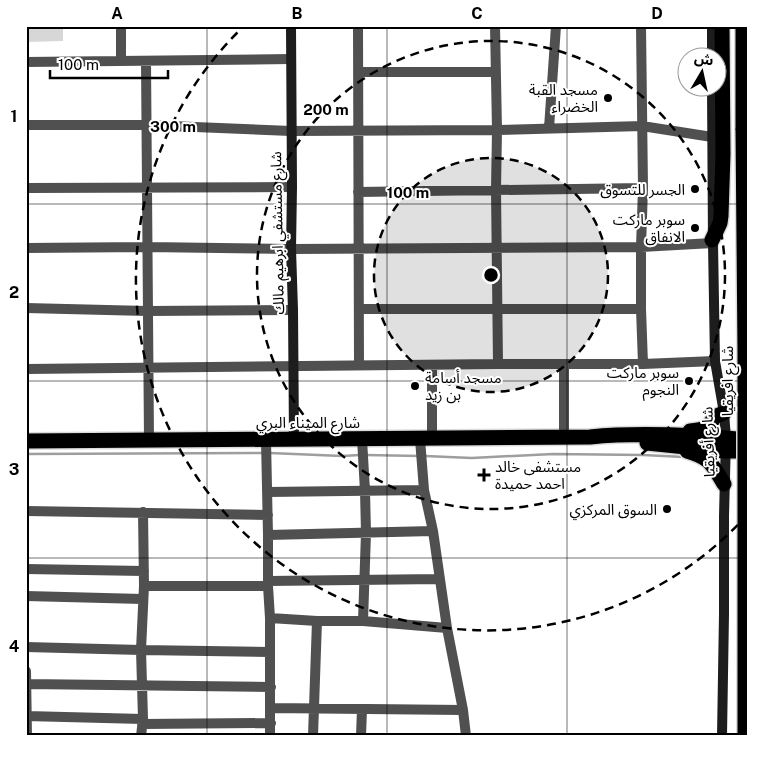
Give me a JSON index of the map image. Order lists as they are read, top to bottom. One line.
{"streets":{"highway":["شارع افريقيا","شارع الميناء البري"],"street":["شارع مستشفي ابرهيم مالك","شارع أفريقيا"]},"crossings":[["شارع مستشفي ابرهيم مالك","شارع الميناء البري"]],"places":{"other":["مسجد القبة الخضراء","الجسر للتسوق","سوبر ماركت الانفاق","سوبر ماركت النجوم","مسجد أسامة بن زيد","السوق المركزي"],"health":["مستشفى خالد احمد حميدة"]},"scale_bar":"100 m","north":"top","grid":{"columns":["A","B","C","D"],"rows":["1","2","3","4"]},"rings":["200 m","300 m","100 m"]}
